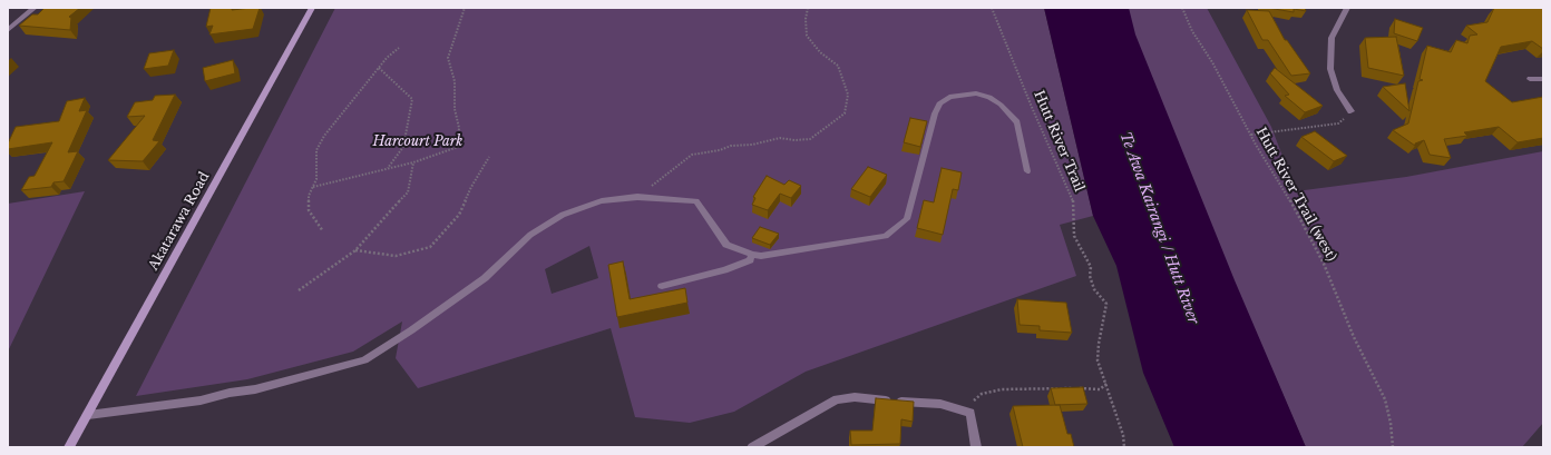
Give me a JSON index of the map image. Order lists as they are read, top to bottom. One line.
{"streets":{"street":["Akatarawa Road"],"path":["Hutt River Trail","Hutt River Trail (west)"]},"water":["Te Awa Kairangi / Hutt River"],"parks":["Harcourt Park"]}
